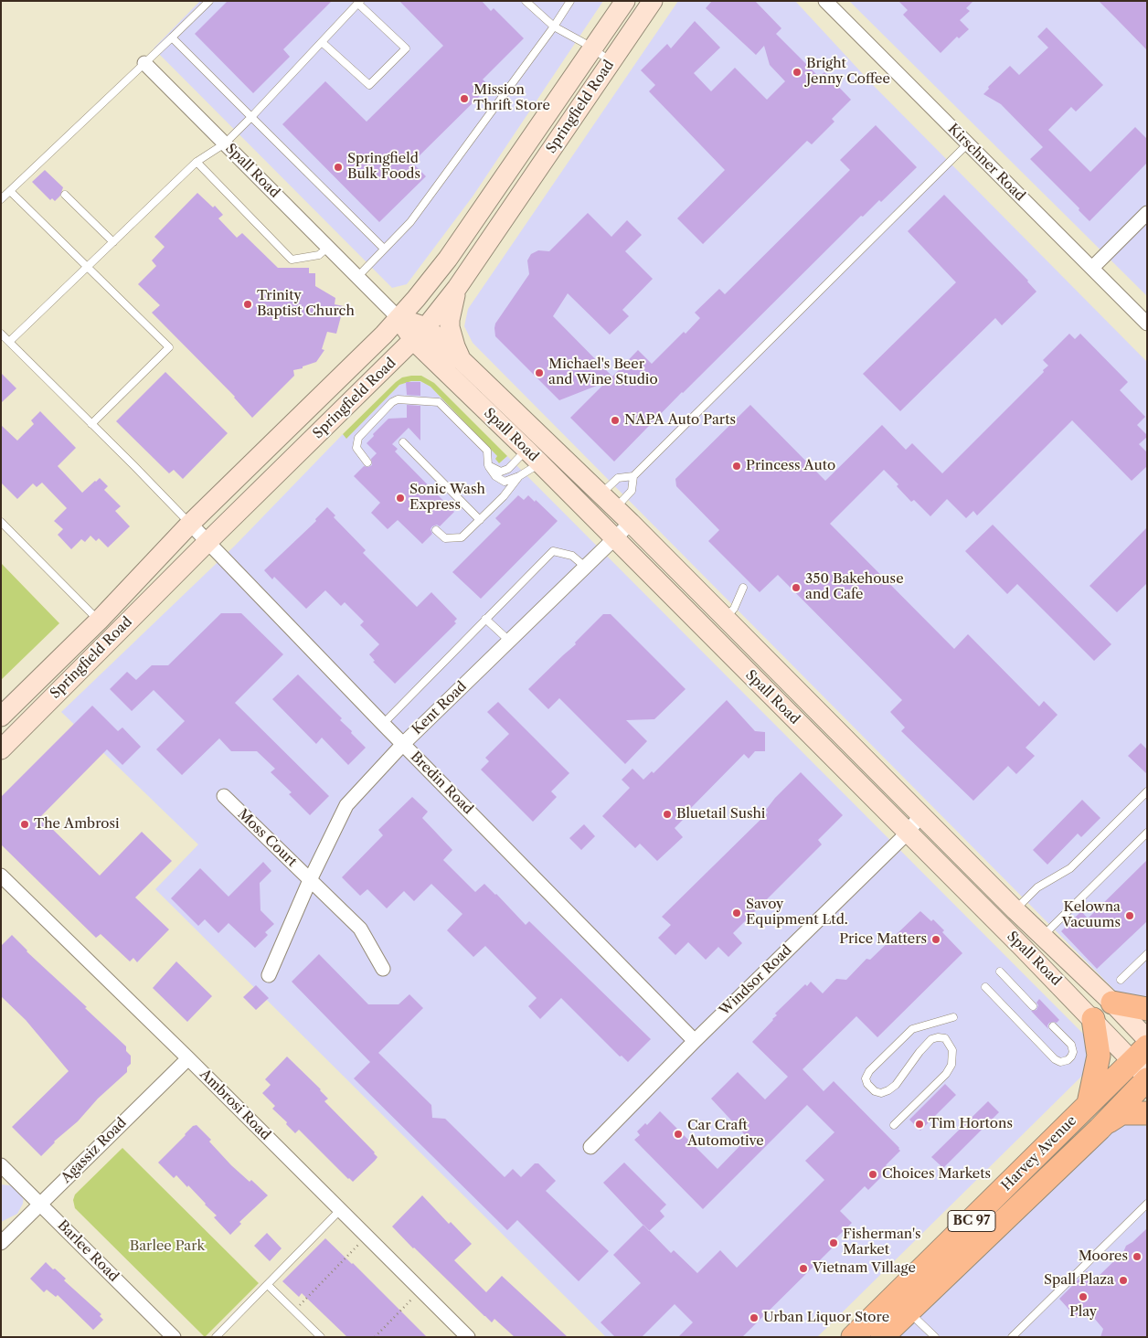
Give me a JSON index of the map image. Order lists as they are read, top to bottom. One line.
{"streets":{"highway":["Harvey Avenue","BC 97"],"main road":["Springfield Road","Spall Road"],"street":["Kirschner Road","Kent Road","Bredin Road","Moss Court","Windsor Road","Ambrosi Road","Agassiz Road","Barlee Road"]},"crossings":[["Springfield Road","Spall Road"],["Springfield Road","Bredin Road"],["Spall Road","Kent Road"],["Spall Road","Windsor Road"],["Spall Road","Harvey Avenue"],["Kent Road","Bredin Road"],["Kent Road","Moss Court"],["Bredin Road","Windsor Road"],["Ambrosi Road","Agassiz Road"],["Agassiz Road","Barlee Road"]],"parks":["Barlee Park"],"places":["Bright Jenny Coffee","Mission Thrift Store","Springfield Bulk Foods","Trinity Baptist Church","Michael's Beer and Wine Studio","NAPA Auto Parts","Princess Auto","Sonic Wash Express","350 Bakehouse and Cafe","Bluetail Sushi","The Ambrosi","Savoy Equipment Ltd.","Kelowna Vacuums","Price Matters","Tim Hortons","Car Craft Automotive","Choices Markets","Fisherman's Market","Moores","Vietnam Village","Spall Plaza","Play","Urban Liquor Store"]}
